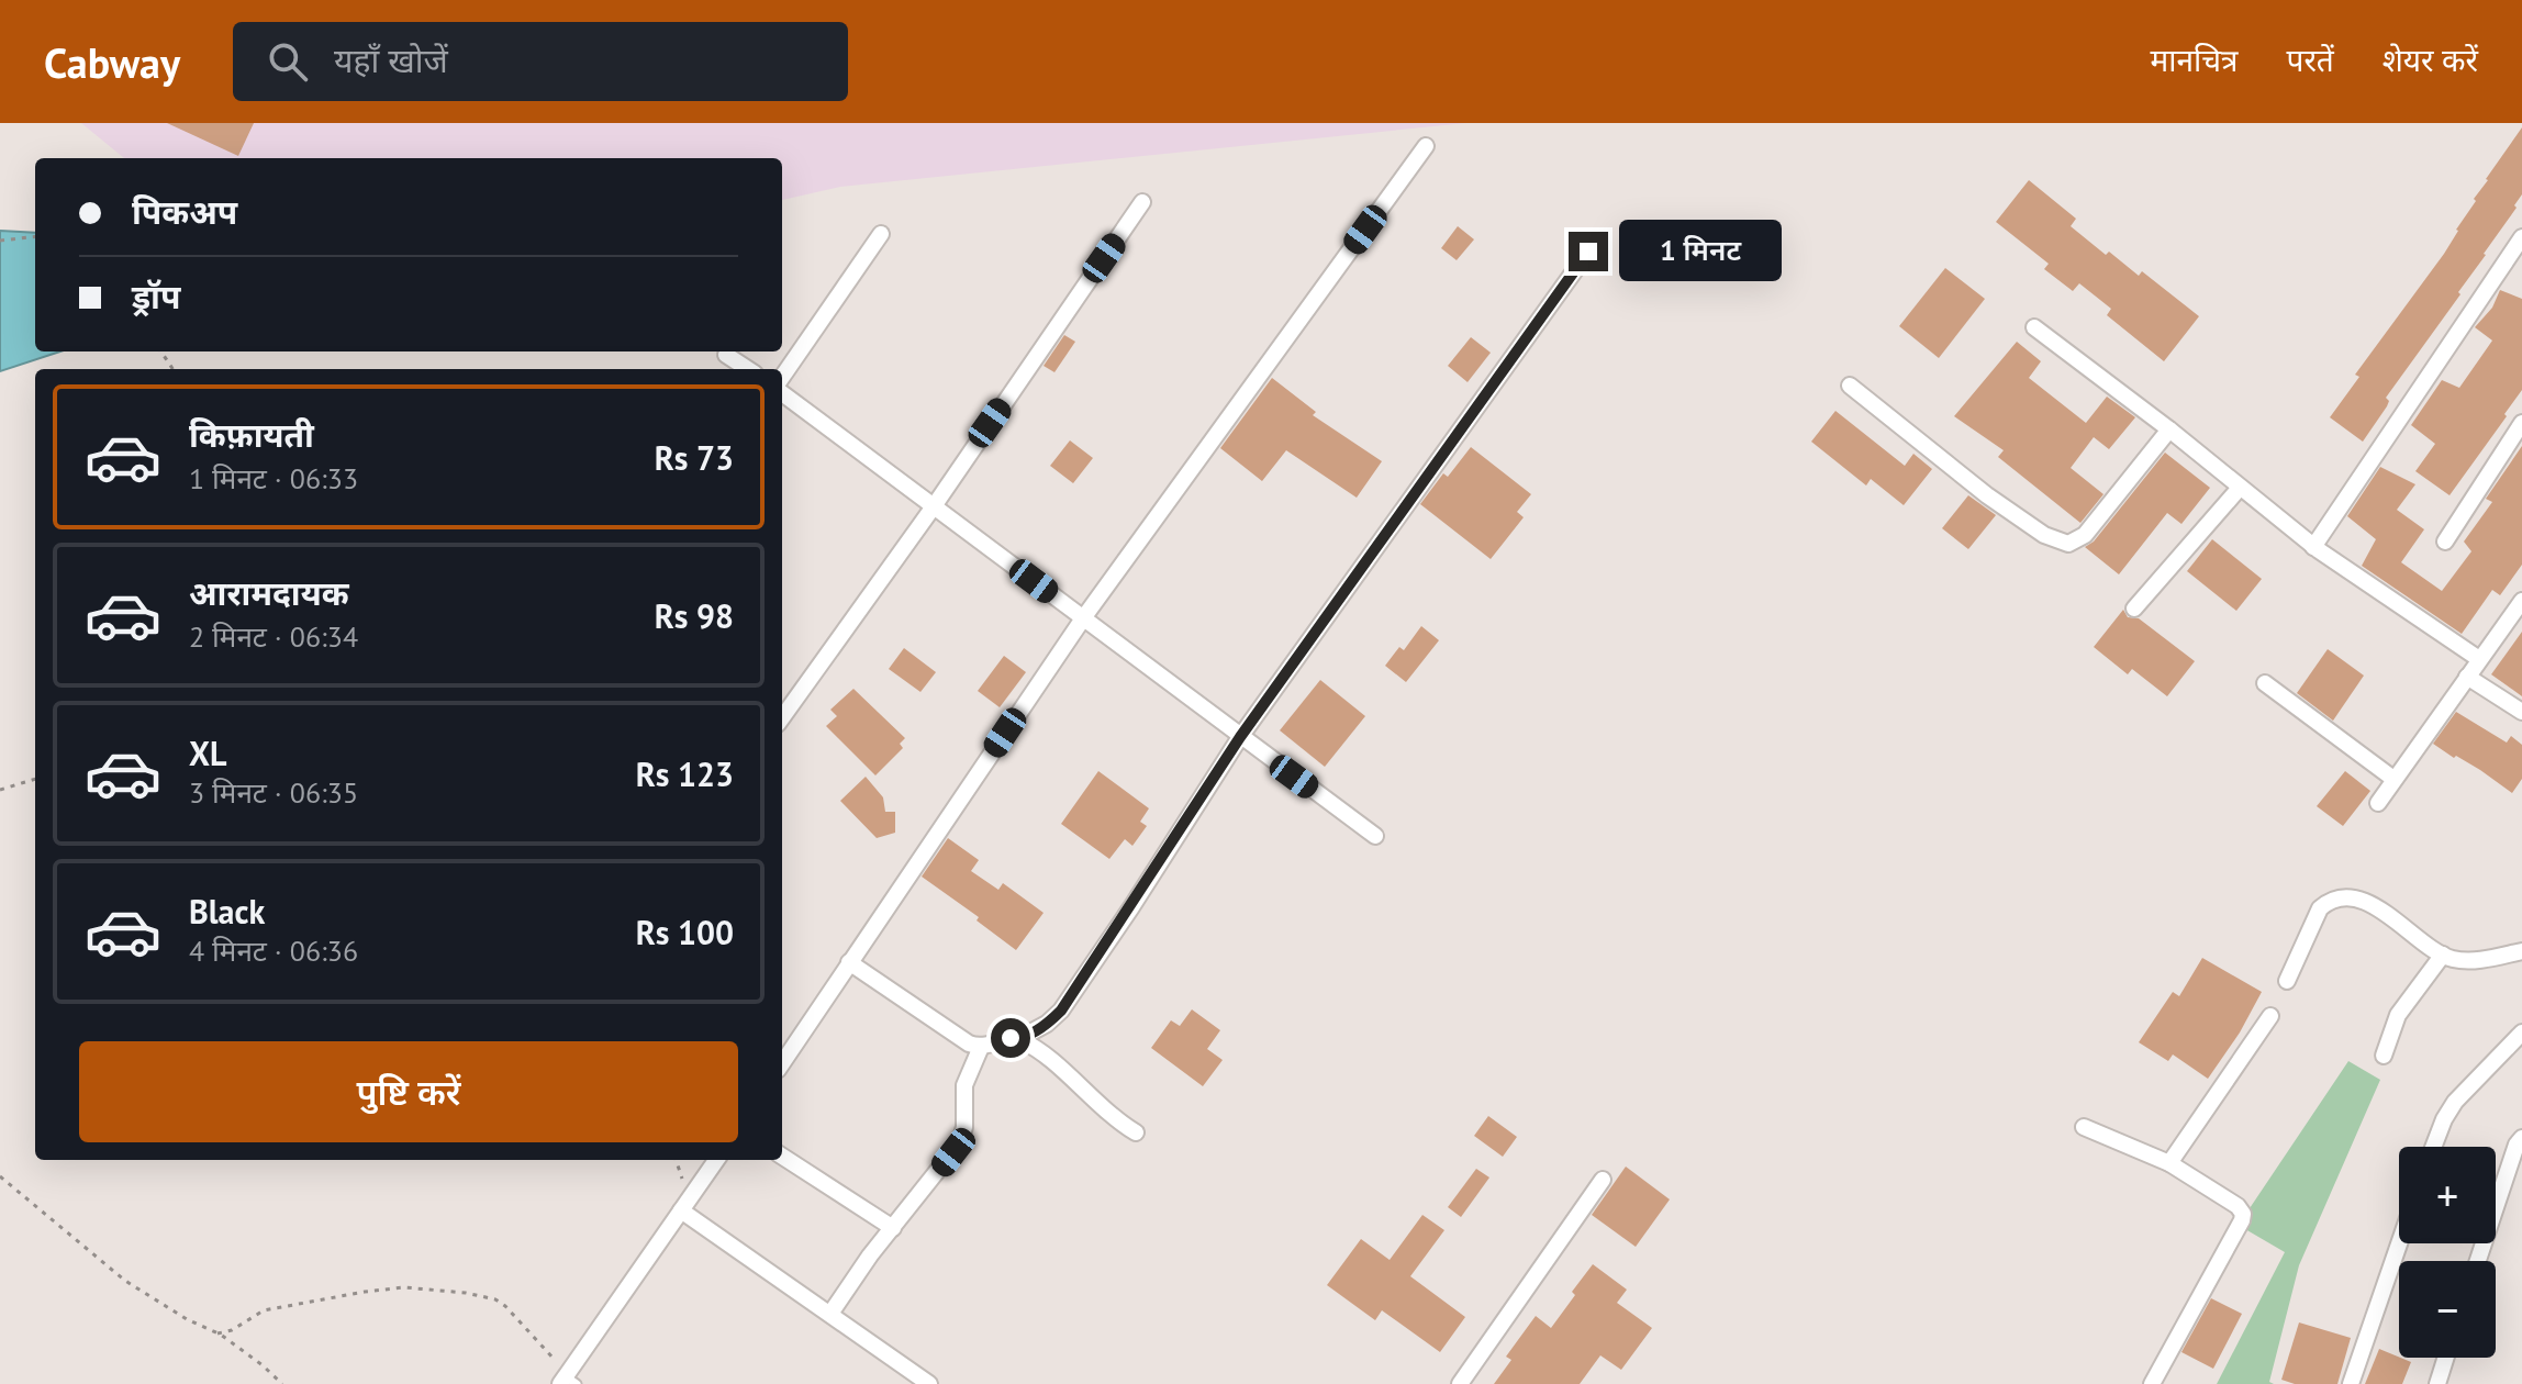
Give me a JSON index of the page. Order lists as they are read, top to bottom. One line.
{"page":{"header":"Cabway","search":"यहाँ खोजें","nav":["मानचित्र","परतें","शेयर करें"],"banner":["पिकअप","ड्रॉप"],"bubble":"1 मिनट","list":[{"name":"किफ़ायती","note":"1 मिनट · 06:33","value":"Rs 73"},{"name":"आरामदायक","note":"2 मिनट · 06:34","value":"Rs 98"},{"name":"XL","note":"3 मिनट · 06:35","value":"Rs 123"},{"name":"Black","note":"4 मिनट · 06:36","value":"Rs 100"}],"buttons":"पुष्टि करें","map_buttons":["+","−"]}}
